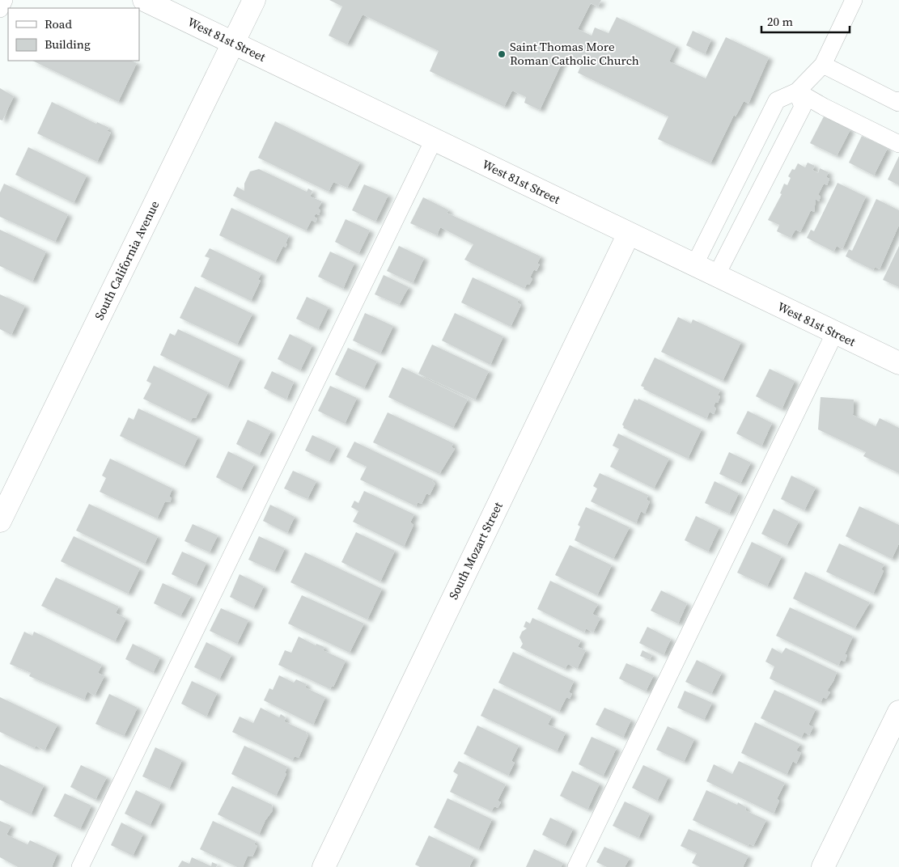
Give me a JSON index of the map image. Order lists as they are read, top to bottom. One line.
{"streets":{"street":["West 81st Street","South California Avenue","South Mozart Street"]},"crossings":[["West 81st Street","South California Avenue"],["West 81st Street","South Mozart Street"]],"places":["Saint Thomas More Roman Catholic Church"],"legend":["Road","Building"],"scale_bar":"20 m"}
